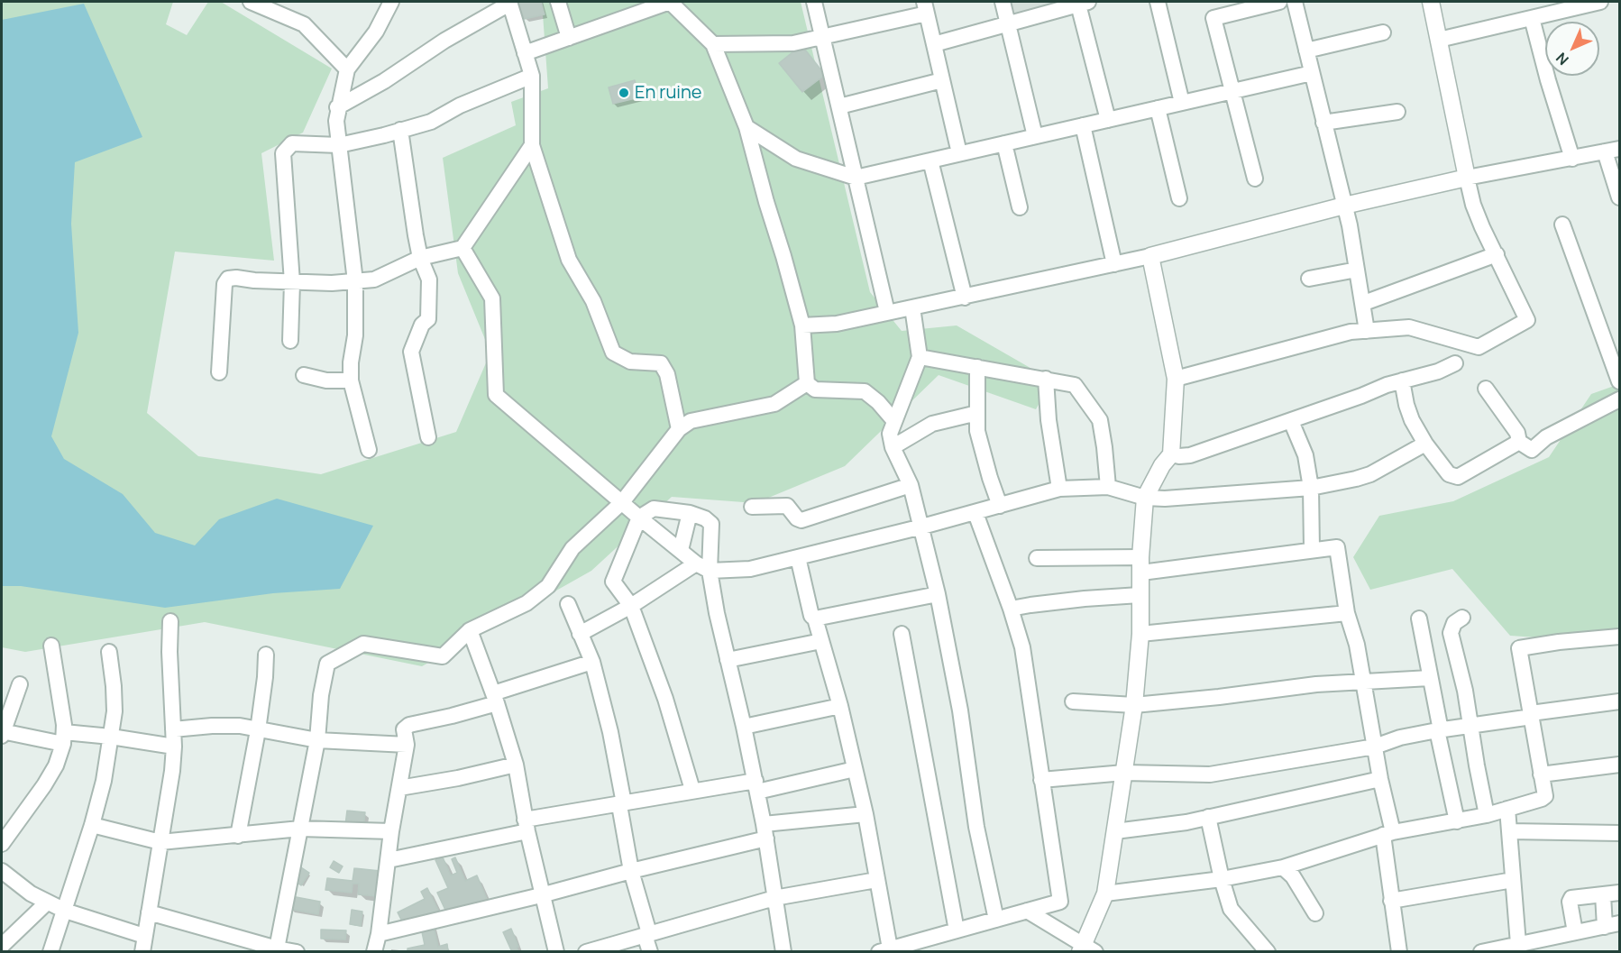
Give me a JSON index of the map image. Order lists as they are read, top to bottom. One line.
{"places":["En ruine"],"north":"bottom left"}
